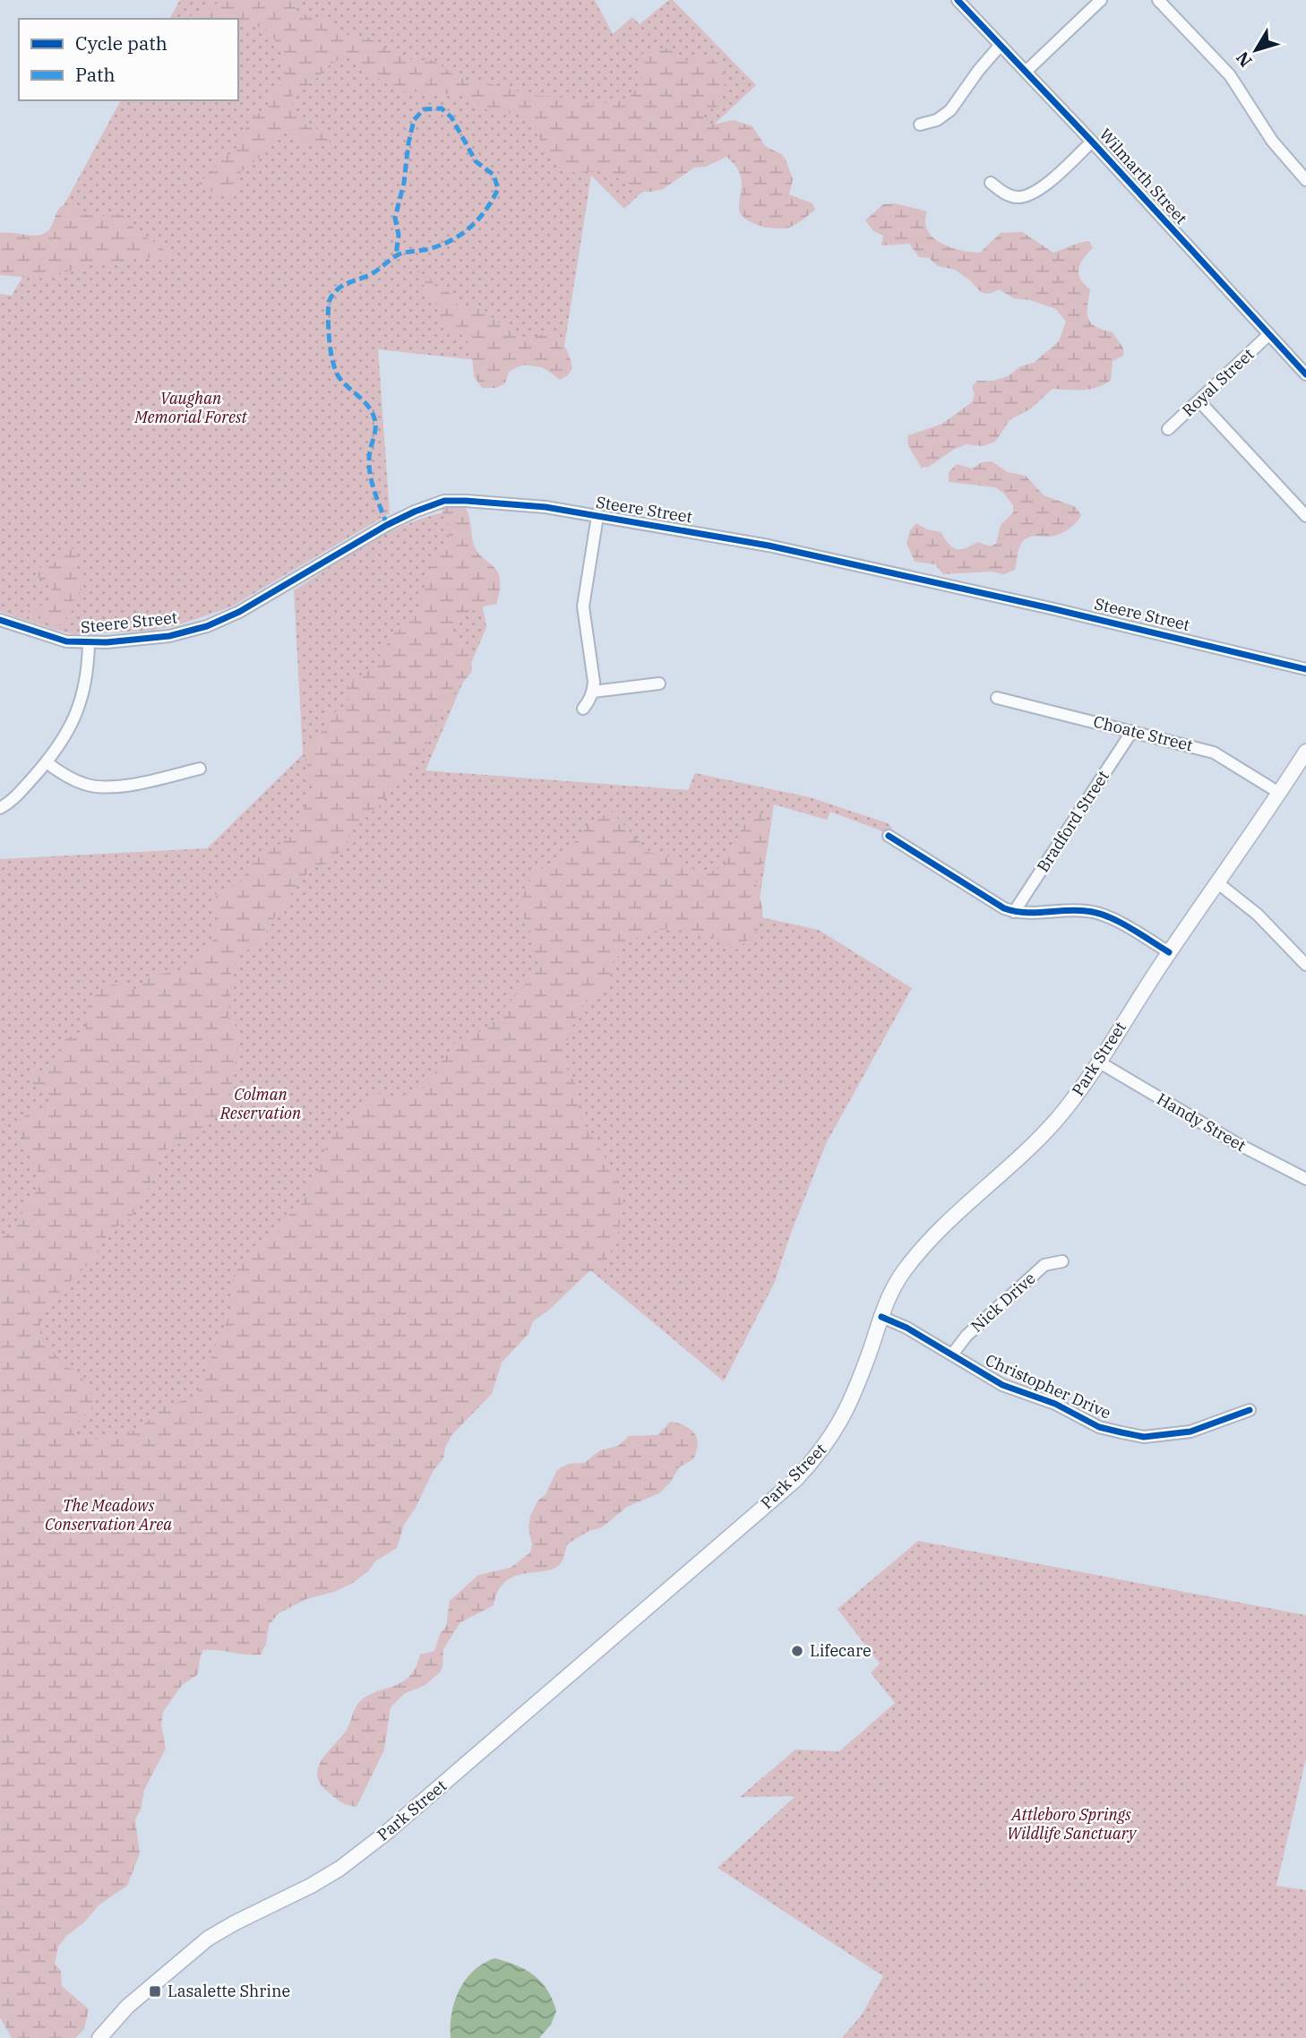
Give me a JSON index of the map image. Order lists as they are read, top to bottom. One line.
{"streets":{"main road":["Park Street"],"street":["Wilmarth Street","Royal Street","Steere Street","Choate Street","Bradford Street","Handy Street","Nick Drive","Christopher Drive"]},"crossings":[["Wilmarth Street","Royal Street"],["Choate Street","Bradford Street"],["Choate Street","Park Street"],["Park Street","Handy Street"],["Park Street","Christopher Drive"],["Nick Drive","Christopher Drive"]],"parks":["Vaughan Memorial Forest","Colman Reservation","The Meadows Conservation Area","Attleboro Springs Wildlife Sanctuary"],"places":{"other":["Lifecare"],"transit":["Lasalette Shrine"]},"legend":["Cycle path","Path"],"north":"bottom left"}
